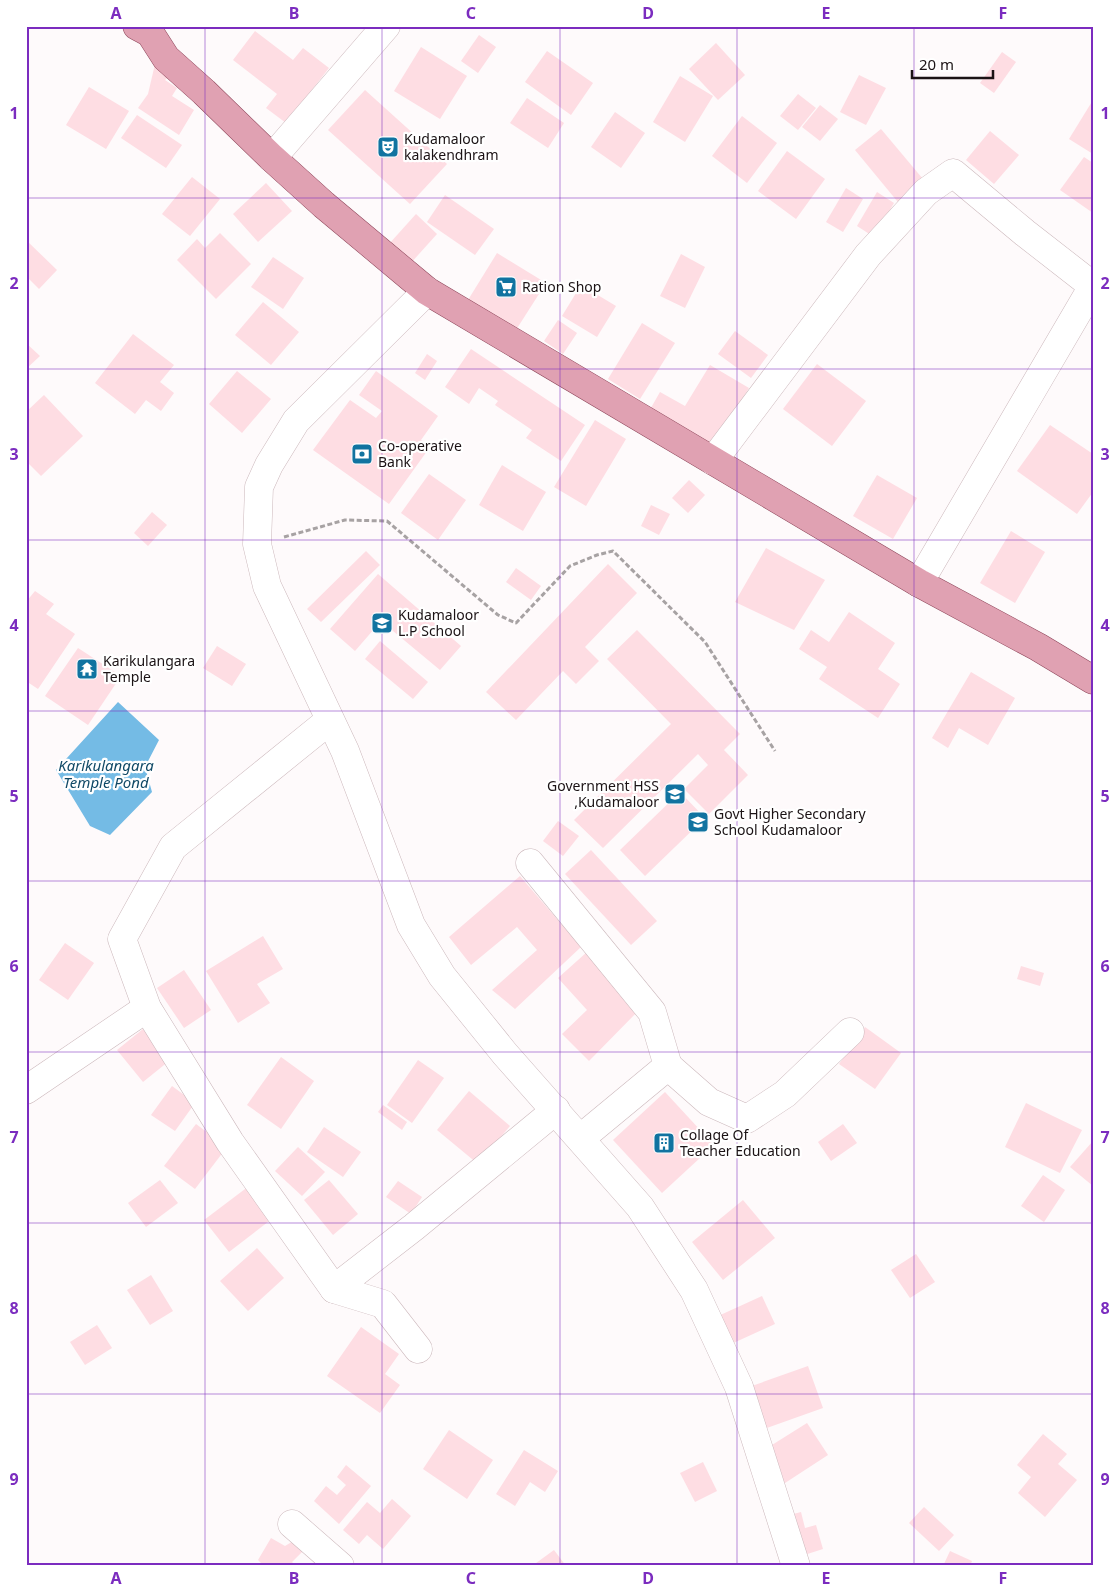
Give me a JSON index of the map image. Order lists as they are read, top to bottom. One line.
{"water":["Karikulangara Temple Pond"],"places":{"theatre":["Kudamaloor kalakendhram"],"supermarket":["Ration Shop"],"bank":["Co-operative Bank"],"school or university":["Kudamaloor L.P School","Government HSS ,Kudamaloor","Govt Higher Secondary School Kudamaloor"],"temple":["Karikulangara Temple"],"building":["Collage Of Teacher Education"]},"scale_bar":"20 m","grid":{"columns":["A","B","C","D","E","F"],"rows":["1","2","3","4","5","6","7","8","9"]}}
